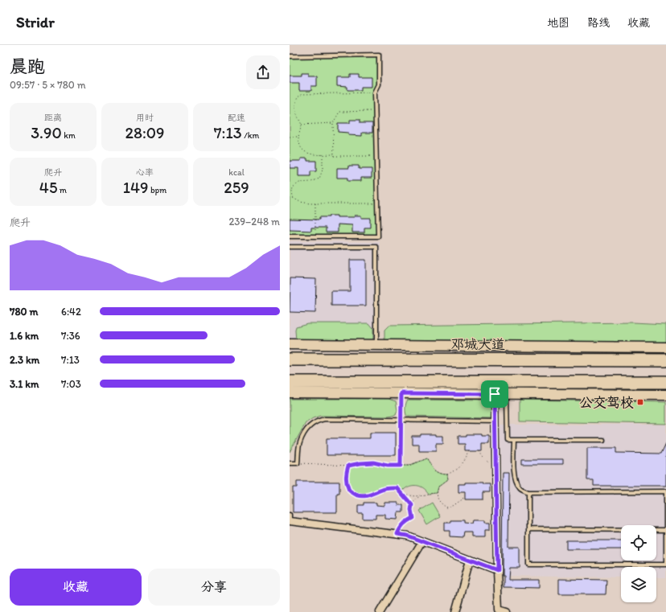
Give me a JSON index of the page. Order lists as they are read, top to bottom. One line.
{"streets":{"highway":["邓城大道"]},"places":{"transit":["公交驾校"]},"page":{"header":"Stridr","nav":["地图","路线","收藏"],"heading":["晨跑","09:57 · 5 × 780 m"],"stats":[["距离","3.90 km"],["用时","28:09"],["配速","7:13 /km"],["爬升","45 m"],["心率","149 bpm"],["kcal","259"]],"chart":["爬升","239–248 m"],"list":[{"name":"780 m","note":"6:42"},{"name":"1.6 km","note":"7:36"},{"name":"2.3 km","note":"7:13"},{"name":"3.1 km","note":"7:03"}],"buttons":["收藏","分享"]}}
